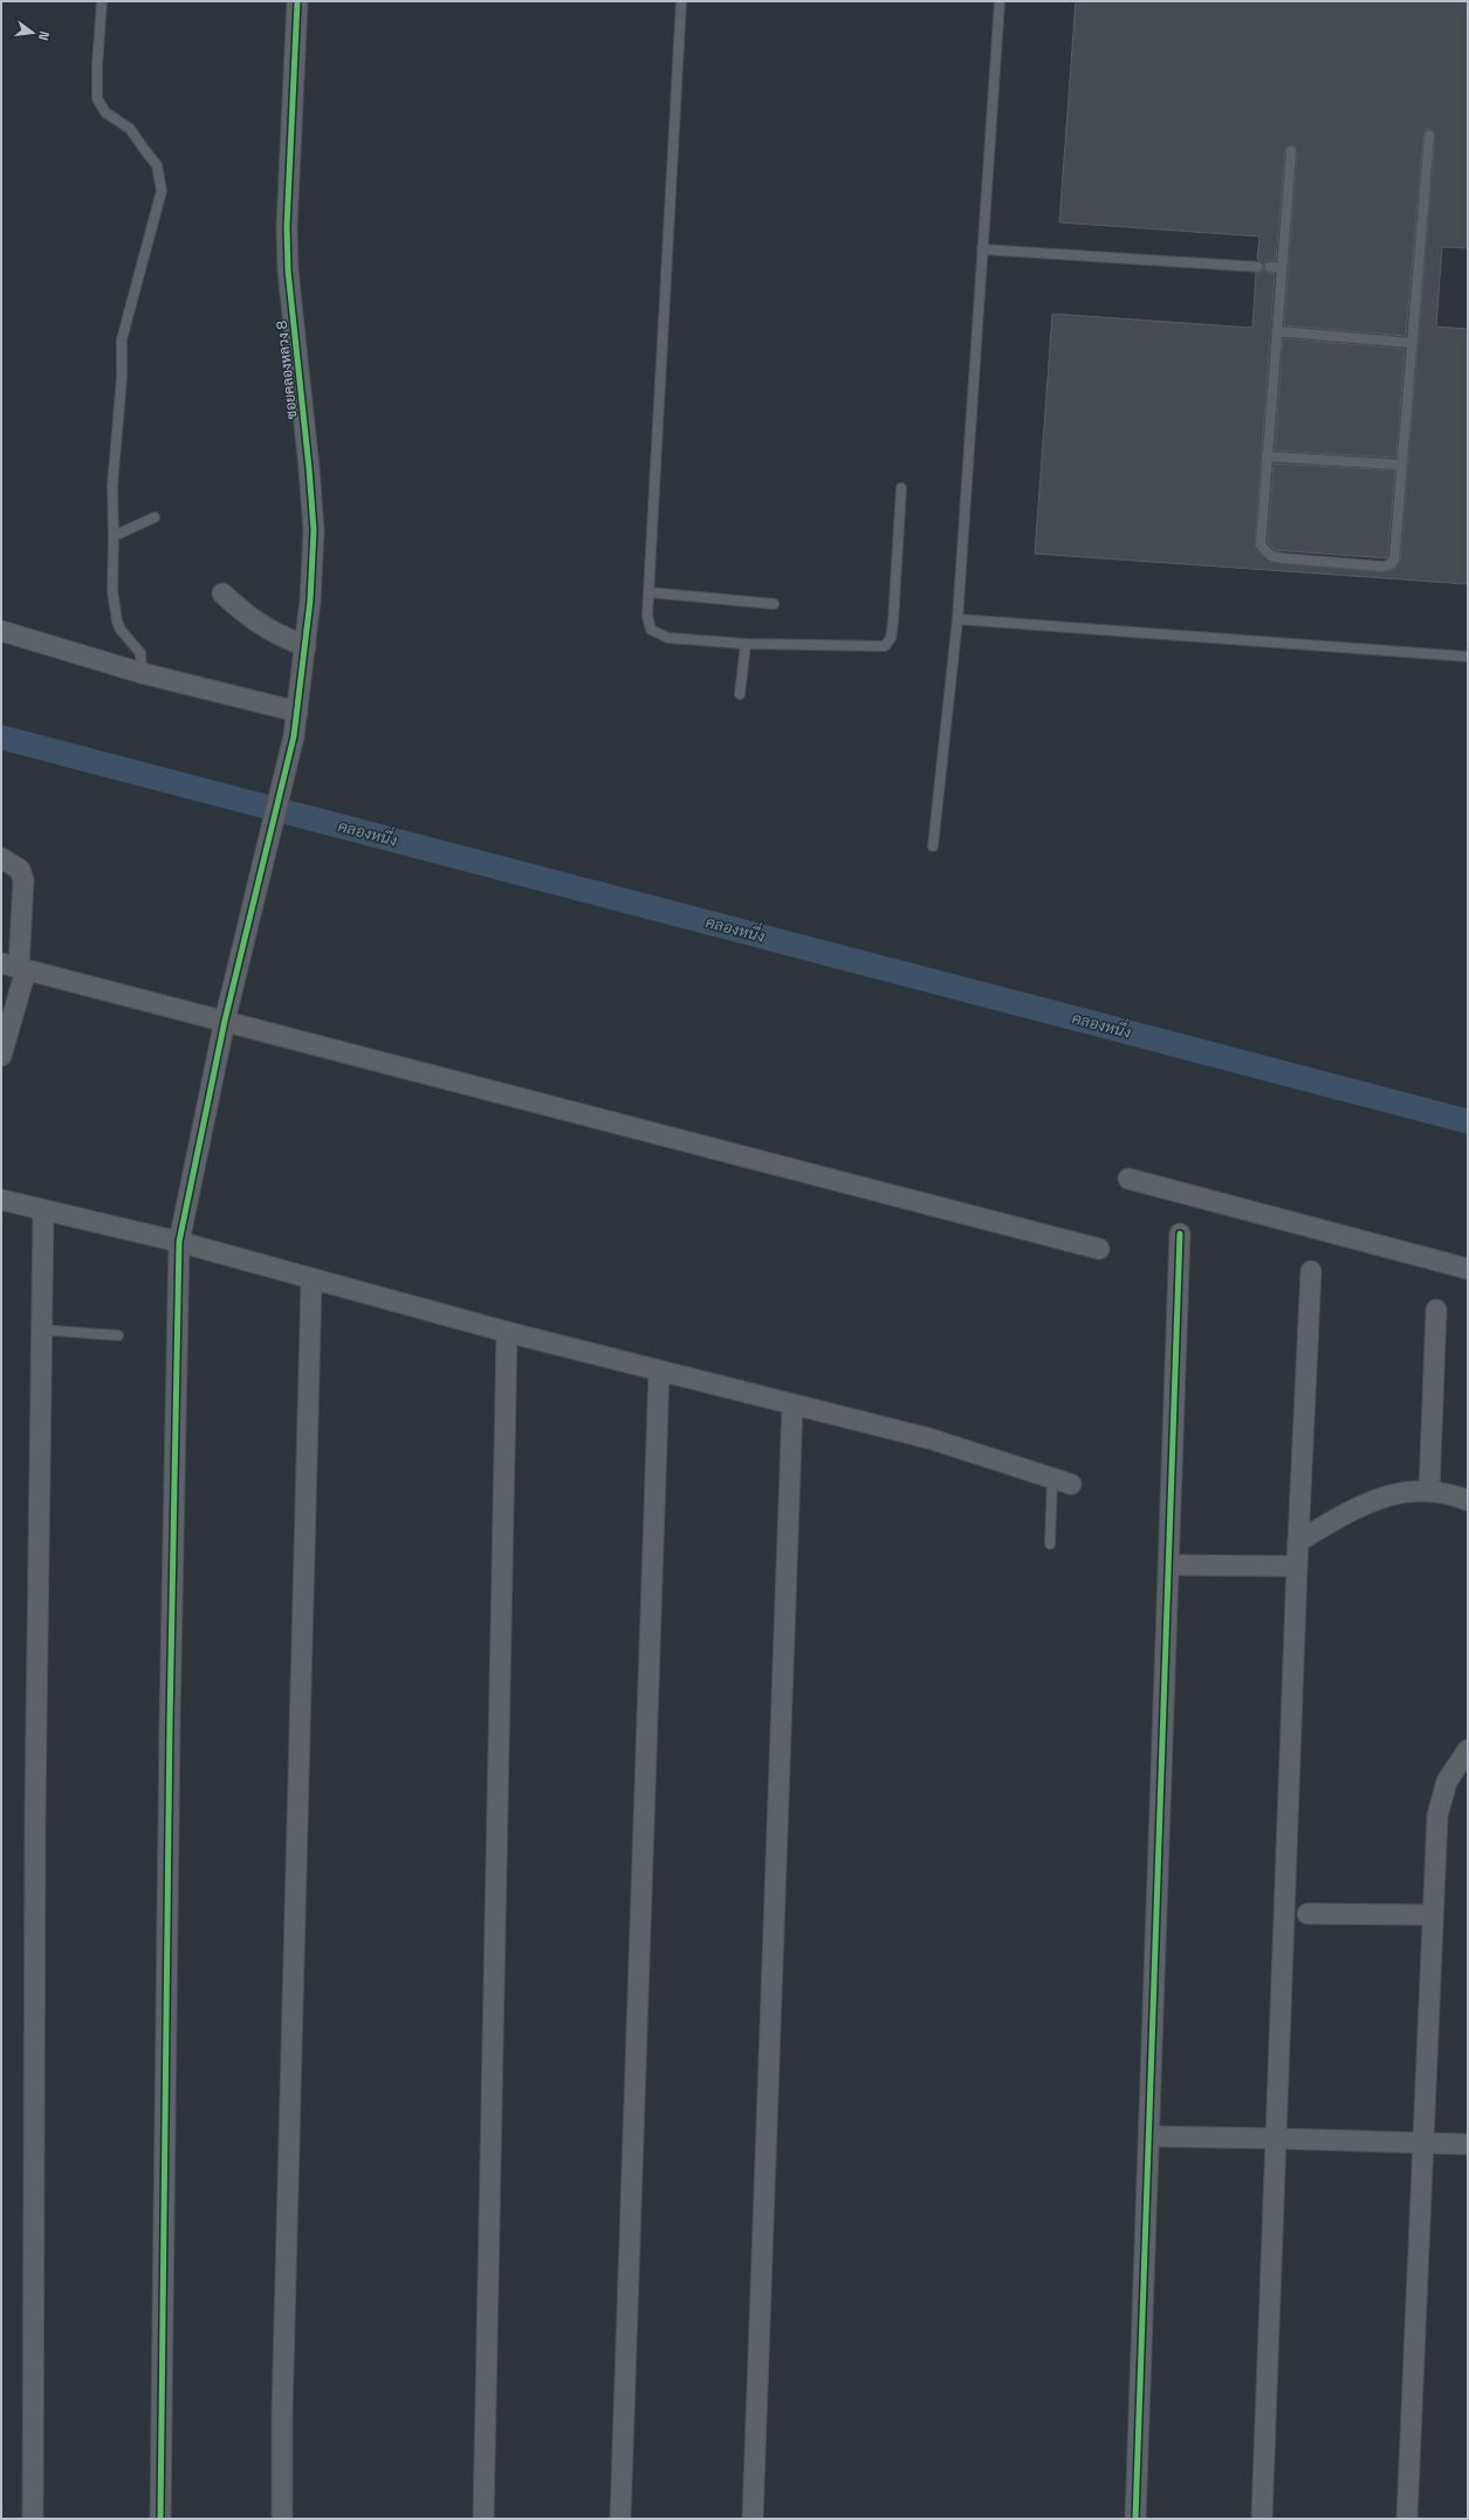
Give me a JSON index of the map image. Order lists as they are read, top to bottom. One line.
{"streets":{"street":["ซอยคลองหลวง 8"]},"water":["คลองหนึ่ง"],"north":"right"}
